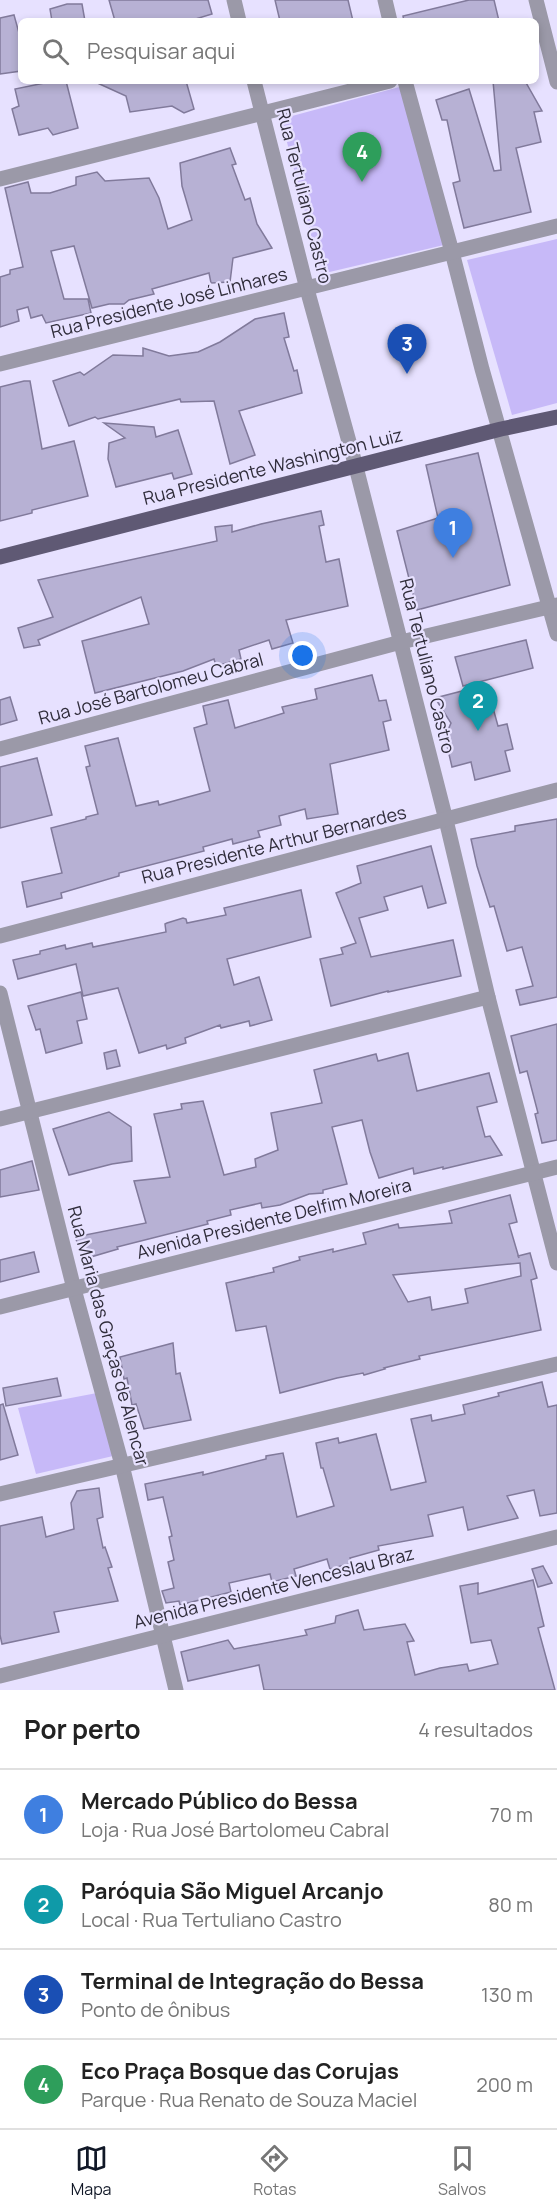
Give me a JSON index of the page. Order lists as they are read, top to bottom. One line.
{"streets":{"main road":["Rua Presidente Washington Luiz"],"street":["Rua Tertuliano Castro","Rua Presidente José Linhares","Rua José Bartolomeu Cabral","Rua Presidente Arthur Bernardes","Avenida Presidente Delfim Moreira","Rua Maria das Graças de Alencar","Avenida Presidente Venceslau Braz"]},"crossings":[["Rua Tertuliano Castro","Rua Presidente José Linhares"],["Rua Tertuliano Castro","Rua Presidente Washington Luiz"],["Rua Tertuliano Castro","Rua José Bartolomeu Cabral"],["Rua Tertuliano Castro","Rua Presidente Arthur Bernardes"],["Rua Tertuliano Castro","Avenida Presidente Delfim Moreira"],["Avenida Presidente Delfim Moreira","Rua Maria das Graças de Alencar"],["Rua Maria das Graças de Alencar","Avenida Presidente Venceslau Braz"]],"page":{"search":"Pesquisar aqui","pins":["4","3","1","2"],"heading":["Por perto","4 resultados"],"list":[{"mark":"1","name":"Mercado Público do Bessa","note":"Loja · Rua José Bartolomeu Cabral","value":"70 m"},{"mark":"2","name":"Paróquia São Miguel Arcanjo","note":"Local · Rua Tertuliano Castro","value":"80 m"},{"mark":"3","name":"Terminal de Integração do Bessa","note":"Ponto de ônibus","value":"130 m"},{"mark":"4","name":"Eco Praça Bosque das Corujas","note":"Parque · Rua Renato de Souza Maciel","value":"200 m"}],"nav":["Mapa","Rotas","Salvos"]}}
